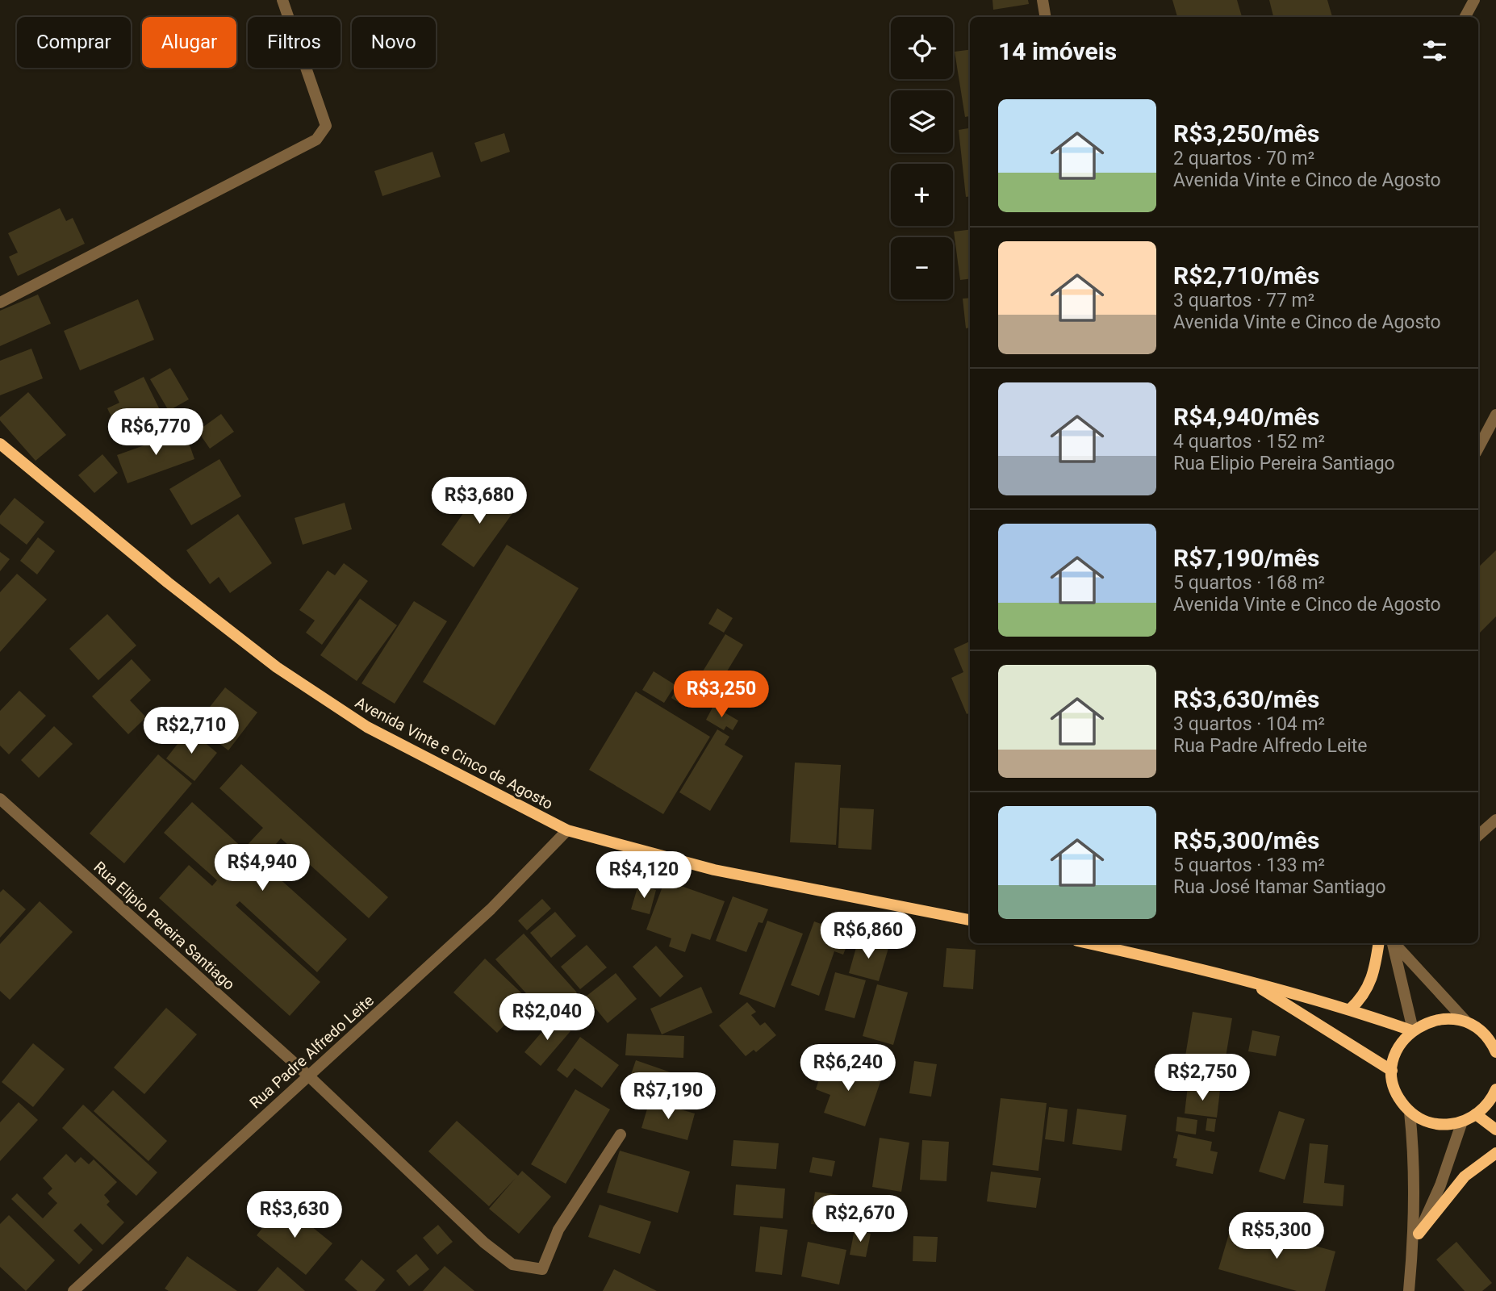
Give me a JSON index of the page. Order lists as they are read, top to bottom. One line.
{"streets":{"main road":["Avenida Vinte e Cinco de Agosto"],"street":["Rua Elipio Pereira Santiago","Rua Padre Alfredo Leite"]},"crossings":[["Avenida Vinte e Cinco de Agosto","Rua Padre Alfredo Leite"],["Rua Elipio Pereira Santiago","Rua Padre Alfredo Leite"]],"page":{"map_buttons":["+","−"],"chip":["Comprar","Alugar","Filtros","Novo"],"heading":"14 imóveis","list":[{"name":"R$3,250/mês","note":"2 quartos · 70 m² · Avenida Vinte e Cinco de Agosto"},{"name":"R$2,710/mês","note":"3 quartos · 77 m² · Avenida Vinte e Cinco de Agosto"},{"name":"R$4,940/mês","note":"4 quartos · 152 m² · Rua Elipio Pereira Santiago"},{"name":"R$7,190/mês","note":"5 quartos · 168 m² · Avenida Vinte e Cinco de Agosto"},{"name":"R$3,630/mês","note":"3 quartos · 104 m² · Rua Padre Alfredo Leite"},{"name":"R$5,300/mês","note":"5 quartos · 133 m² · Rua José Itamar Santiago"}],"price":["R$6,770","R$3,680","R$3,250","R$2,710","R$4,940","R$4,120","R$6,860","R$2,040","R$6,240","R$2,750","R$7,190","R$3,630","R$2,670","R$5,300"]}}
